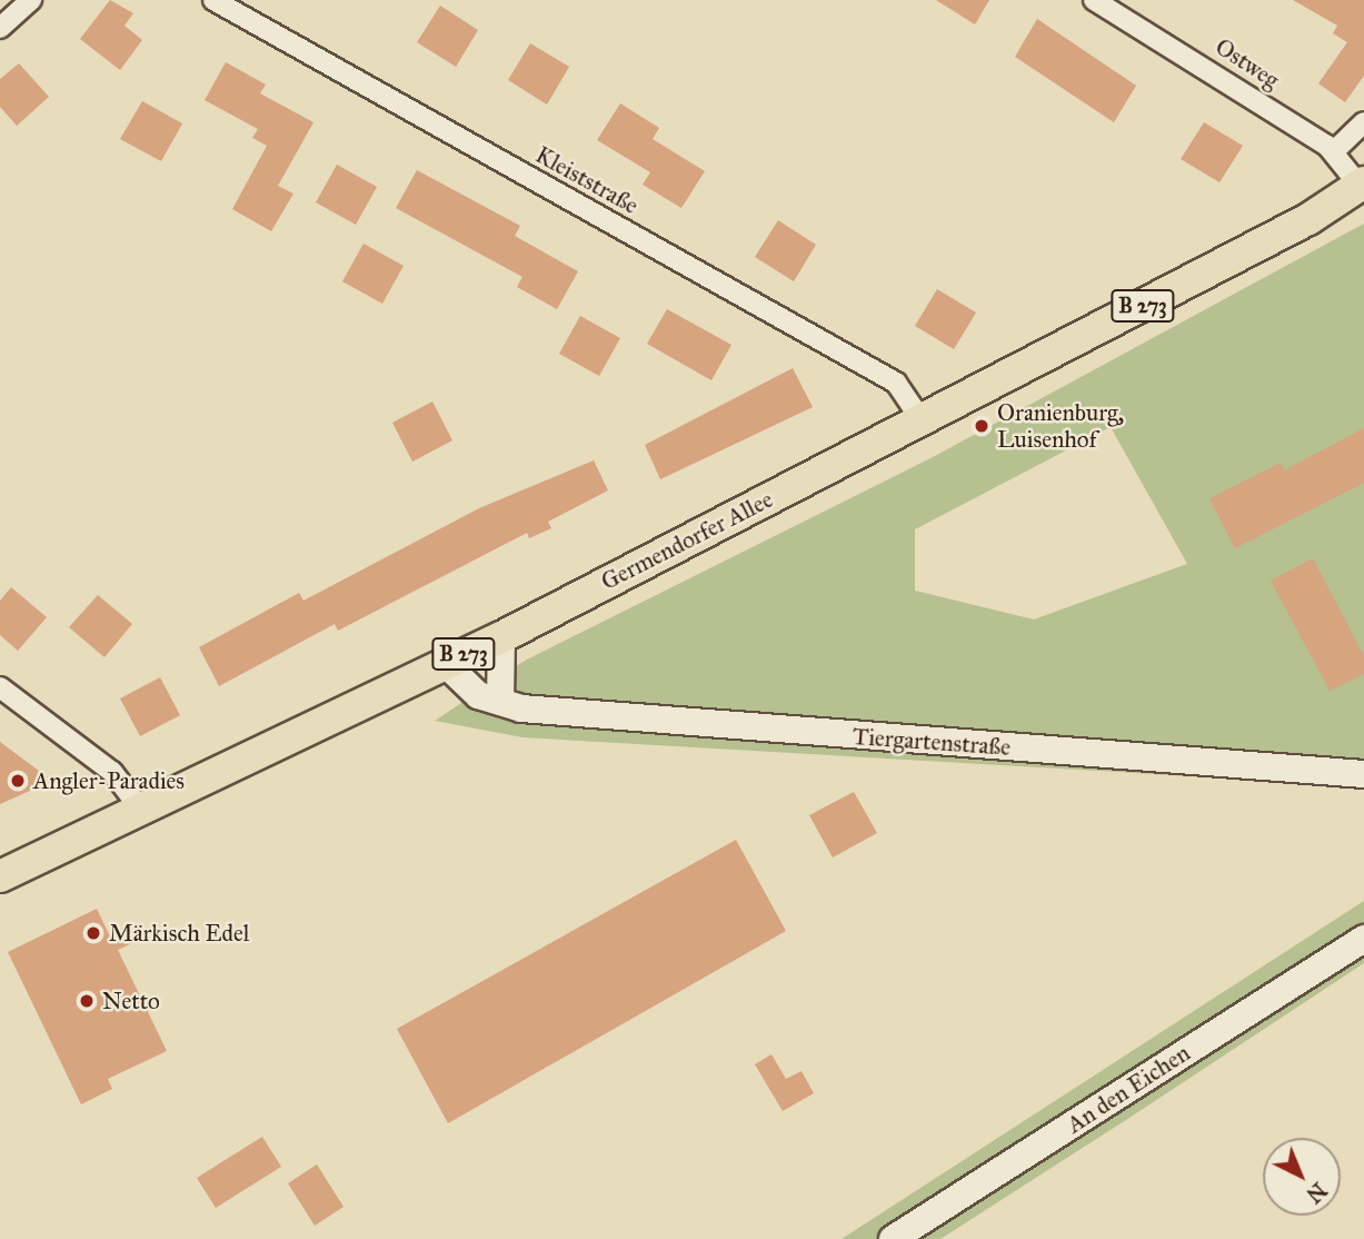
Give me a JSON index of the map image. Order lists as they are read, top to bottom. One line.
{"streets":{"main road":["B 273","Germendorfer Allee"],"street":["Ostweg","Kleiststraße","Tiergartenstraße","An den Eichen"]},"crossings":[["Ostweg","Germendorfer Allee"],["Kleiststraße","Germendorfer Allee"],["Germendorfer Allee","Tiergartenstraße"]],"places":["Oranienburg, Luisenhof","Angler-Paradies","Märkisch Edel","Netto"],"north":"bottom right"}
